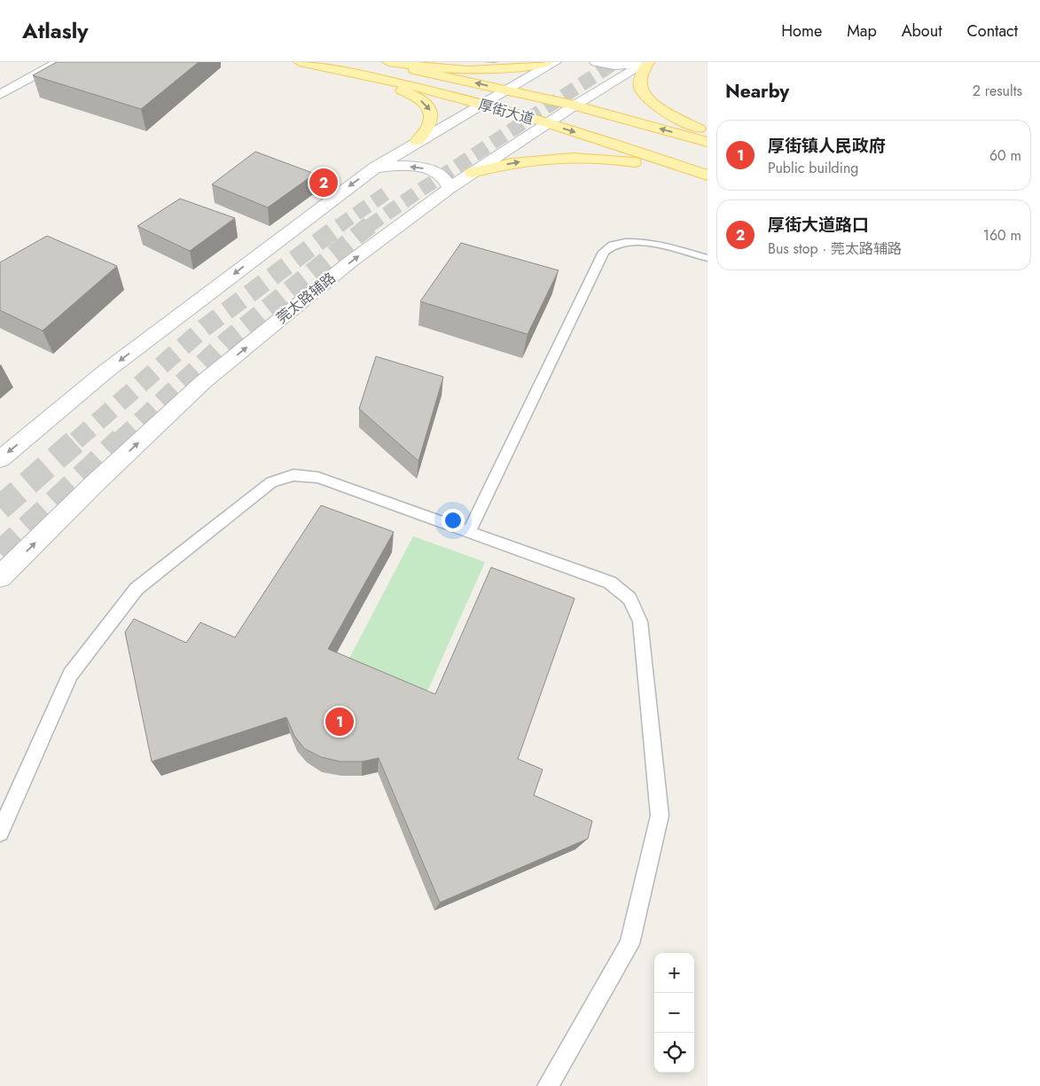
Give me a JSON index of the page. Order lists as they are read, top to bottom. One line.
{"streets":{"main road":["厚街大道","莞太路辅路"]},"crossings":[["厚街大道","莞太路辅路"]],"page":{"header":"Atlasly","nav":["Home","Map","About","Contact"],"heading":["Nearby","2 results"],"list":[{"mark":"1","name":"厚街镇人民政府","note":"Public building","value":"60 m"},{"mark":"2","name":"厚街大道路口","note":"Bus stop · 莞太路辅路","value":"160 m"}],"pins":["2","1"],"map_buttons":["+","−"]}}
